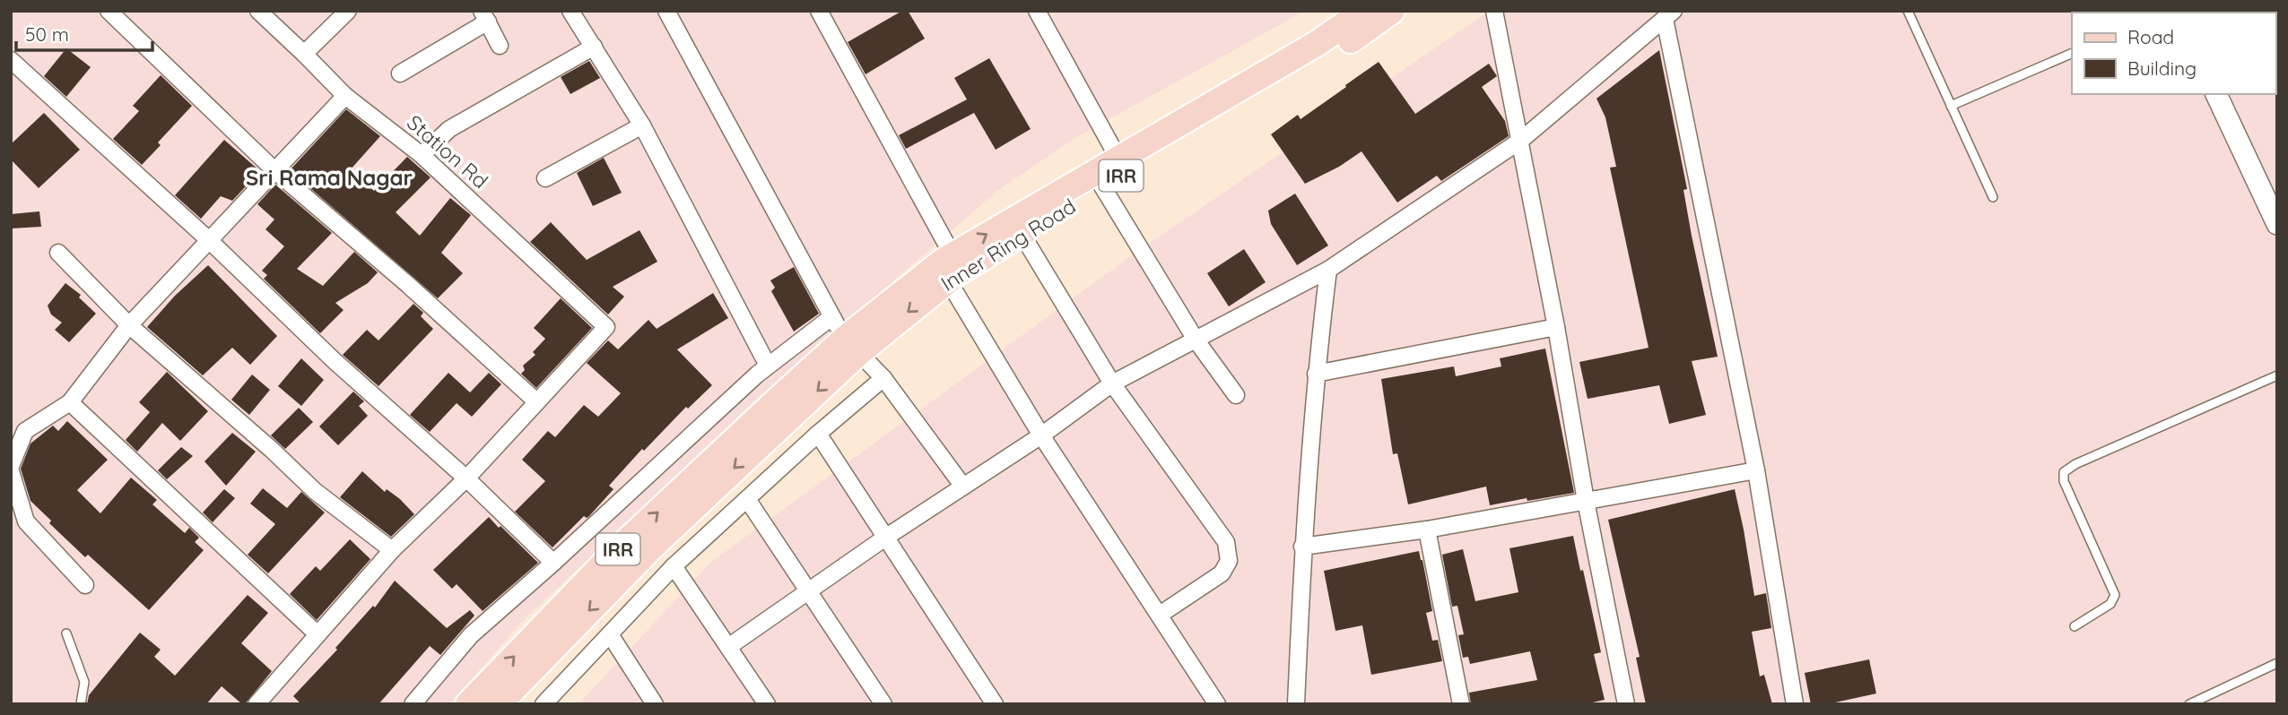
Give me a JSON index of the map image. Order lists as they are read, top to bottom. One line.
{"streets":{"main road":["IRR","Inner Ring Road"],"street":["Station Rd"]},"crossings":[["IRR","Inner Ring Road"]],"districts":["Sri Rama Nagar"],"legend":["Road","Building"],"scale_bar":"50 m"}
